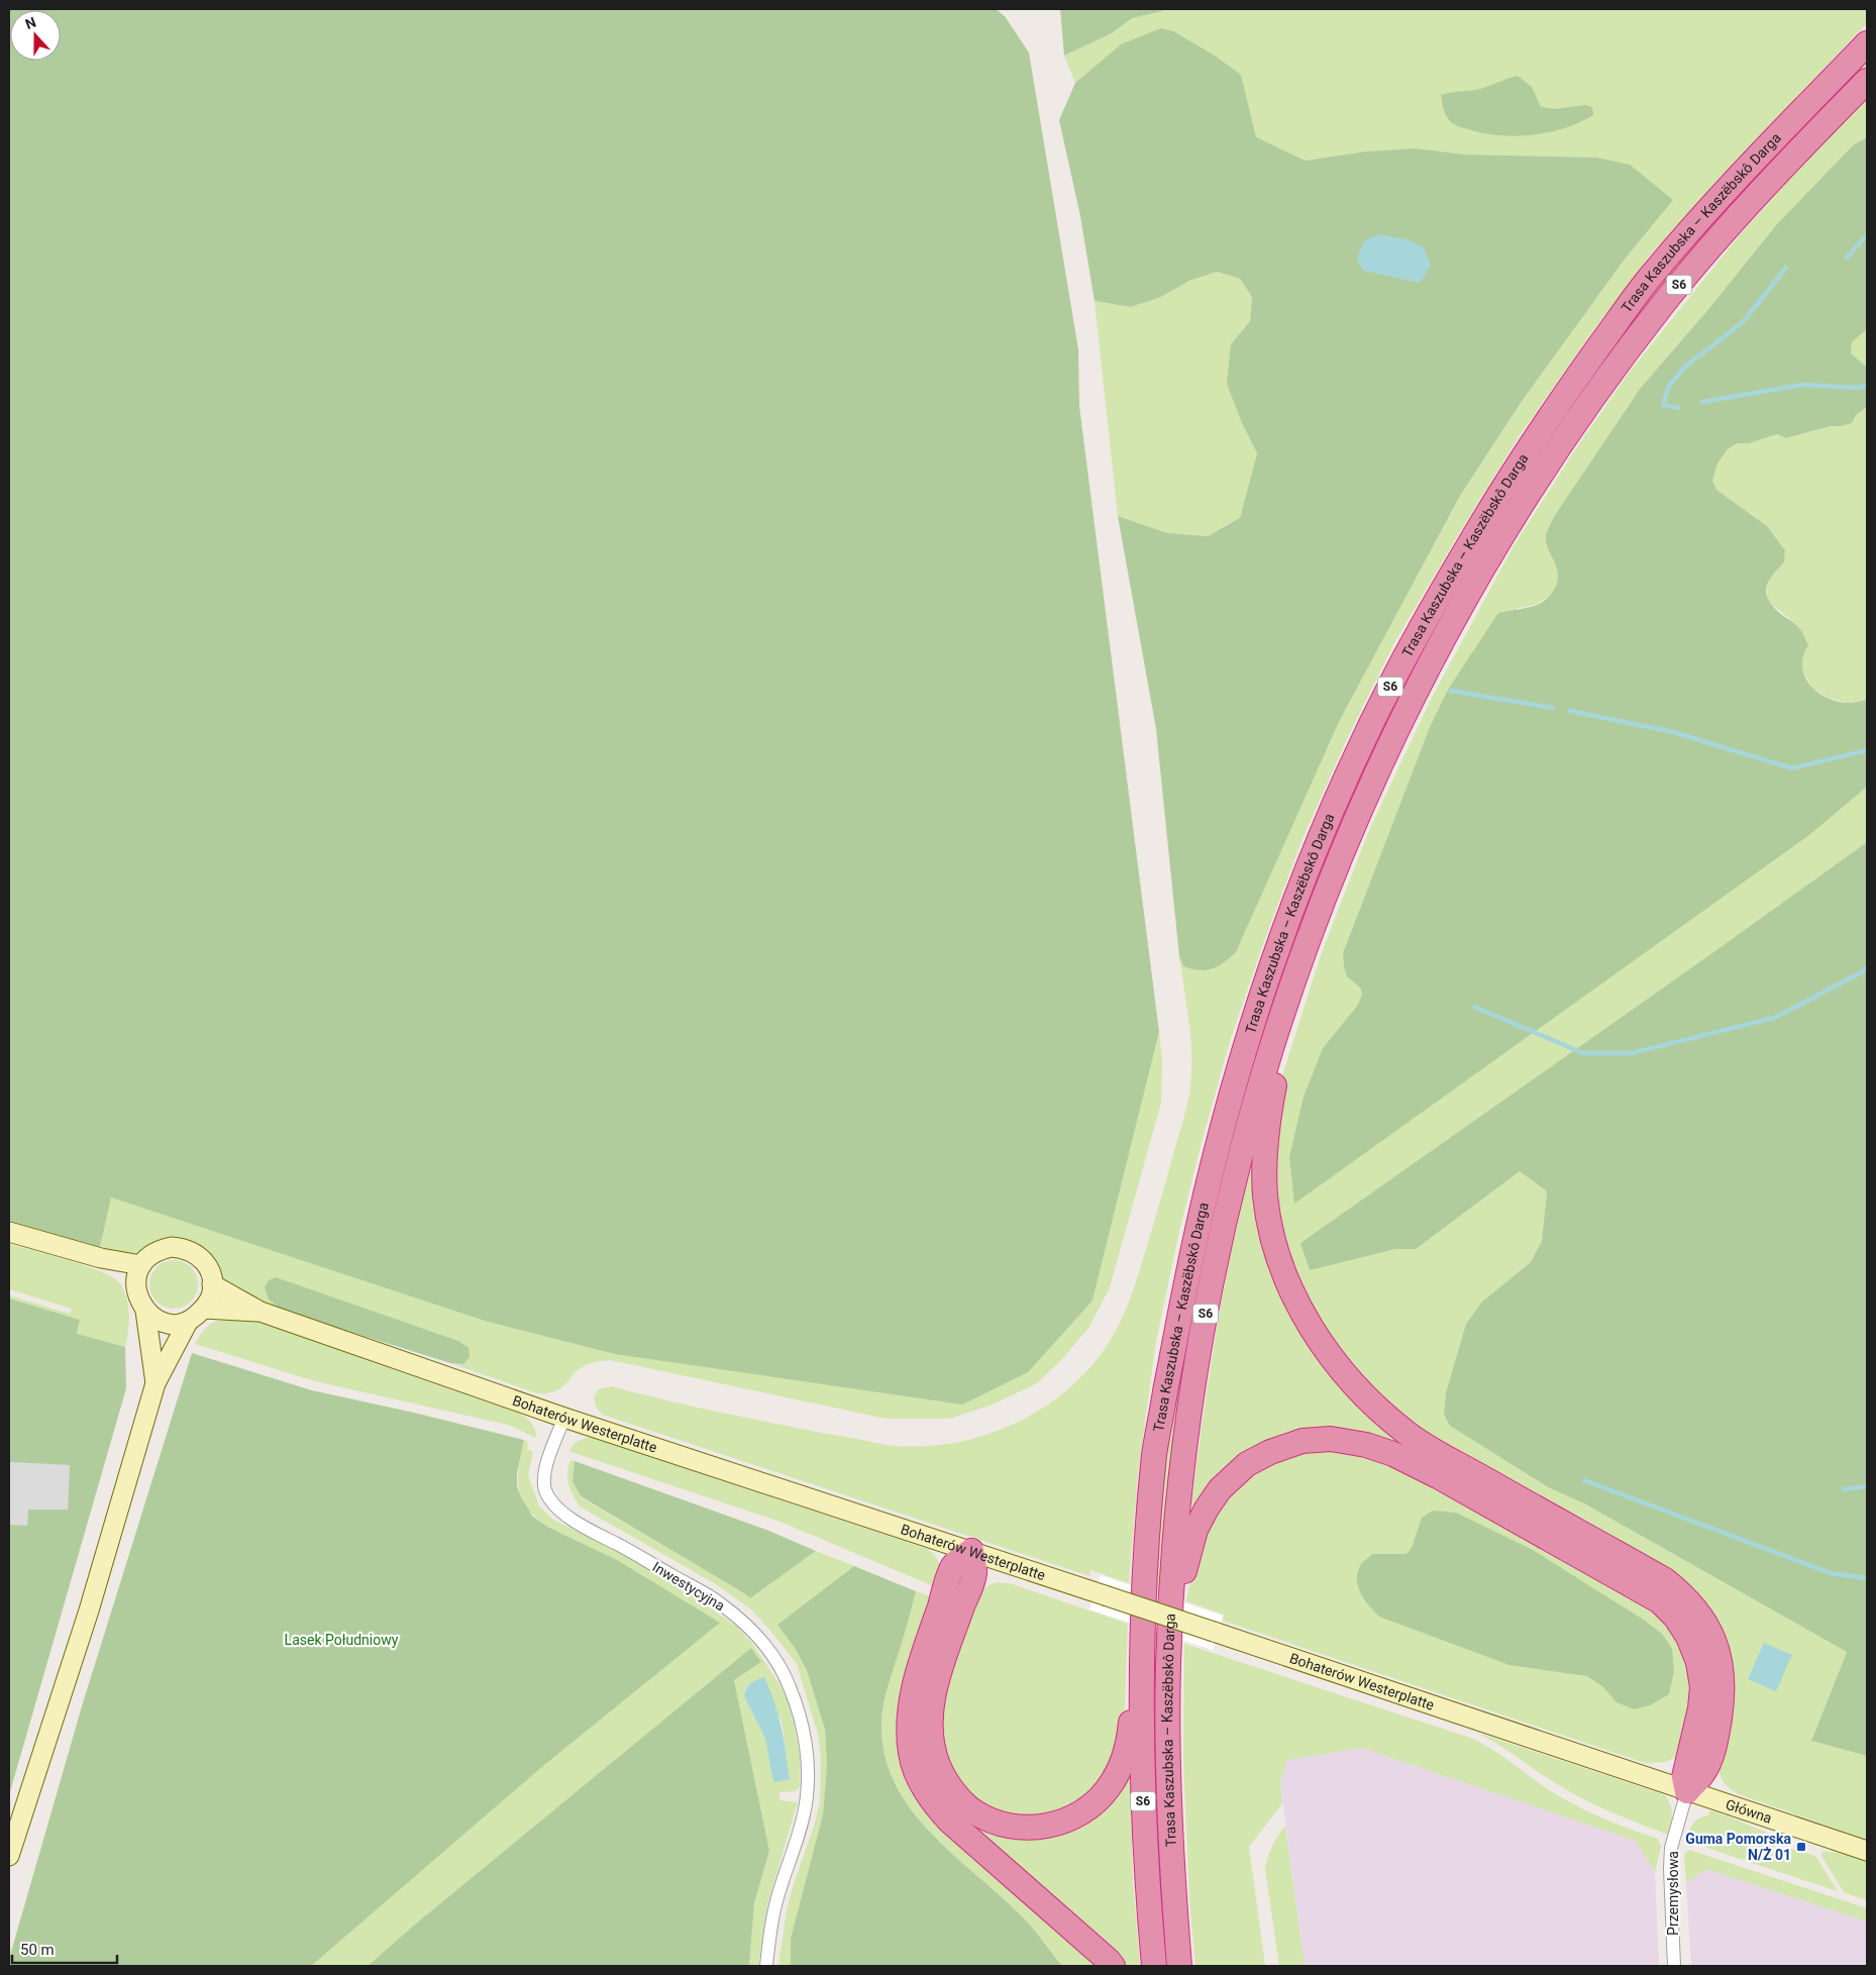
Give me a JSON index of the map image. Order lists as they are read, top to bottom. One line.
{"streets":{"highway":["Trasa Kaszubska – Kaszëbskô Darga","S6"],"main road":["Bohaterów Westerplatte","Główna"],"street":["Inwestycyjna","Przemysłowa"]},"crossings":[["Bohaterów Westerplatte","Inwestycyjna"],["Bohaterów Westerplatte","Główna"],["Bohaterów Westerplatte","Przemysłowa"],["Główna","Przemysłowa"]],"parks":["Lasek Południowy"],"places":{"transit":["Guma Pomorska N/Ż 01"]},"scale_bar":"50 m","north":"top"}
